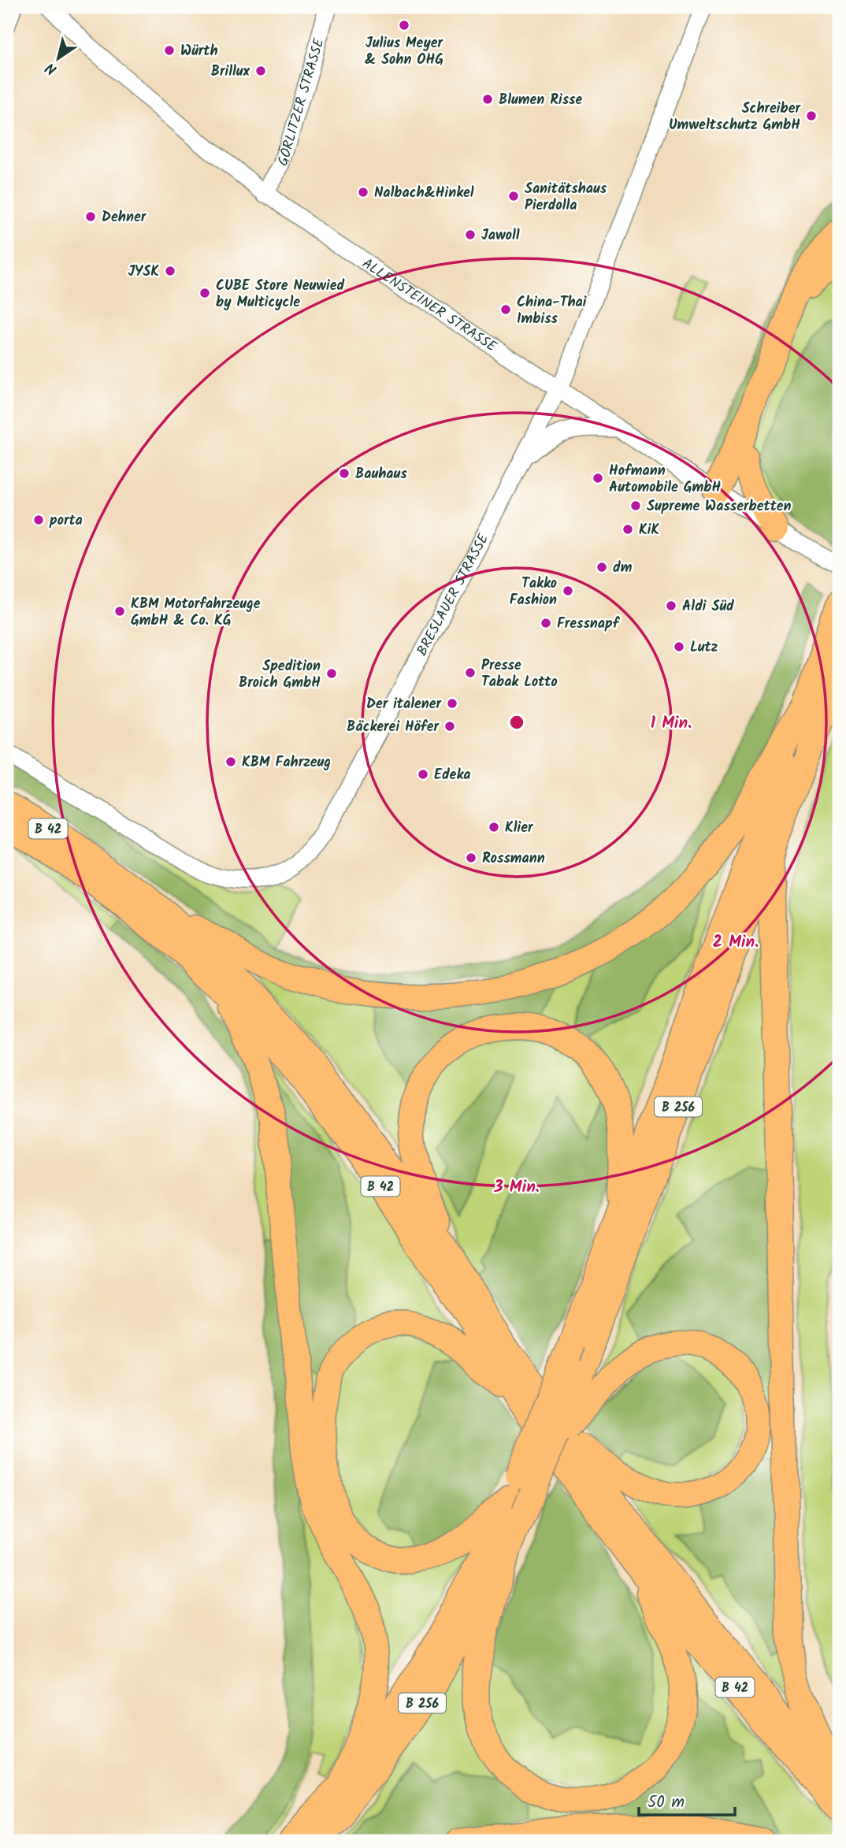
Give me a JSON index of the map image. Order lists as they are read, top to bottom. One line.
{"streets":{"highway":["B 42","B 256"],"street":["GÖRLITZER STRASSE","ALLENSTEINER STRASSE","BRESLAUER STRASSE"]},"crossings":[["GÖRLITZER STRASSE","ALLENSTEINER STRASSE"],["ALLENSTEINER STRASSE","BRESLAUER STRASSE"],["B 42","B 256"]],"places":["Julius Meyer & Sohn OHG","Würth","Brillux","Blumen Risse","Schreiber Umweltschutz GmbH","Nalbach&Hinkel","Sanitätshaus Pierdolla","Dehner","Jawoll","JYSK","CUBE Store Neuwied by Multicycle","China-Thai Imbiss","Bauhaus","Hofmann Automobile GmbH","Supreme Wasserbetten","porta","KiK","dm","Takko Fashion","Aldi Süd","KBM Motorfahrzeuge GmbH & Co. KG","Fressnapf","Lutz","Presse Tabak Lotto","Spedition Broich GmbH","Der italener","Bäckerei Höfer","KBM Fahrzeug","Edeka","Klier","Rossmann"],"scale_bar":"50 m","north":"bottom left","rings":["1 Min.","2 Min.","3 Min."]}
